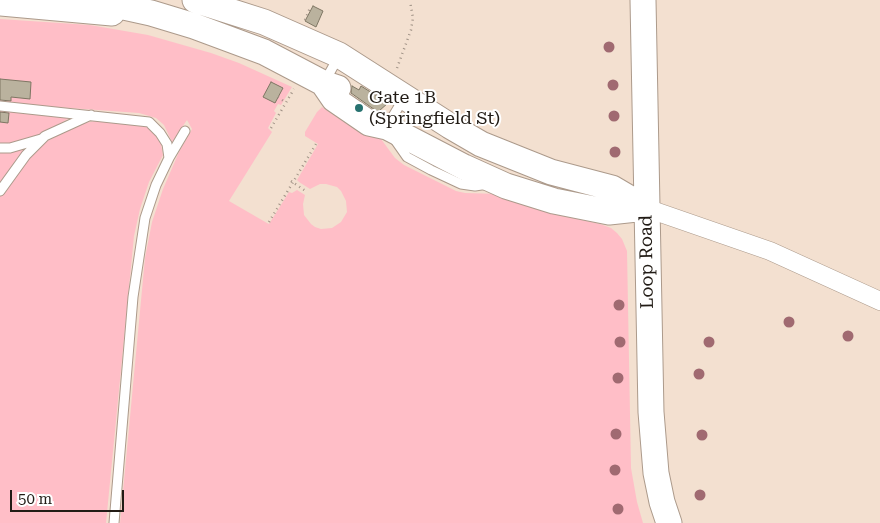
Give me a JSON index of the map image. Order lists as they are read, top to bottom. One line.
{"streets":{"street":["Loop Road"]},"places":["Gate 1B (Springfield St)"],"scale_bar":"50 m"}
